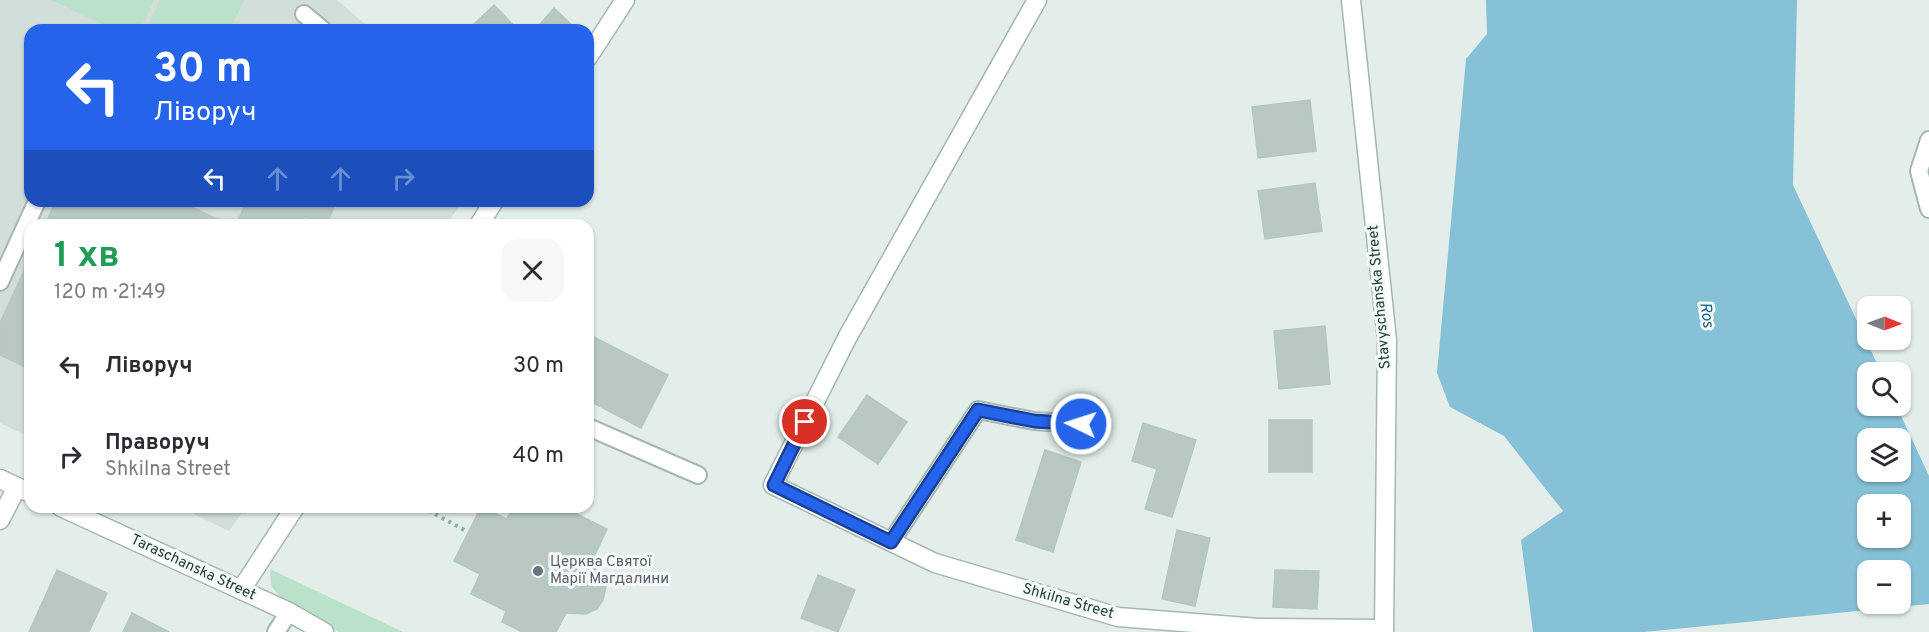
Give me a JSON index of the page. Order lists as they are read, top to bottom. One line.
{"streets":{"street":["Stavyschanska Street","Taraschanska Street","Shkilna Street"]},"crossings":[["Stavyschanska Street","Shkilna Street"]],"water":["Ros"],"places":["Церква Святої Марії Магдалини"],"north":"right","page":{"turn":["30 m","Ліворуч"],"heading":["1 хв","120 m · 21:49"],"map_buttons":["+","−"],"list":[{"name":"Ліворуч","value":"30 m"},{"name":"Праворуч","note":"Shkilna Street","value":"40 m"}]}}
